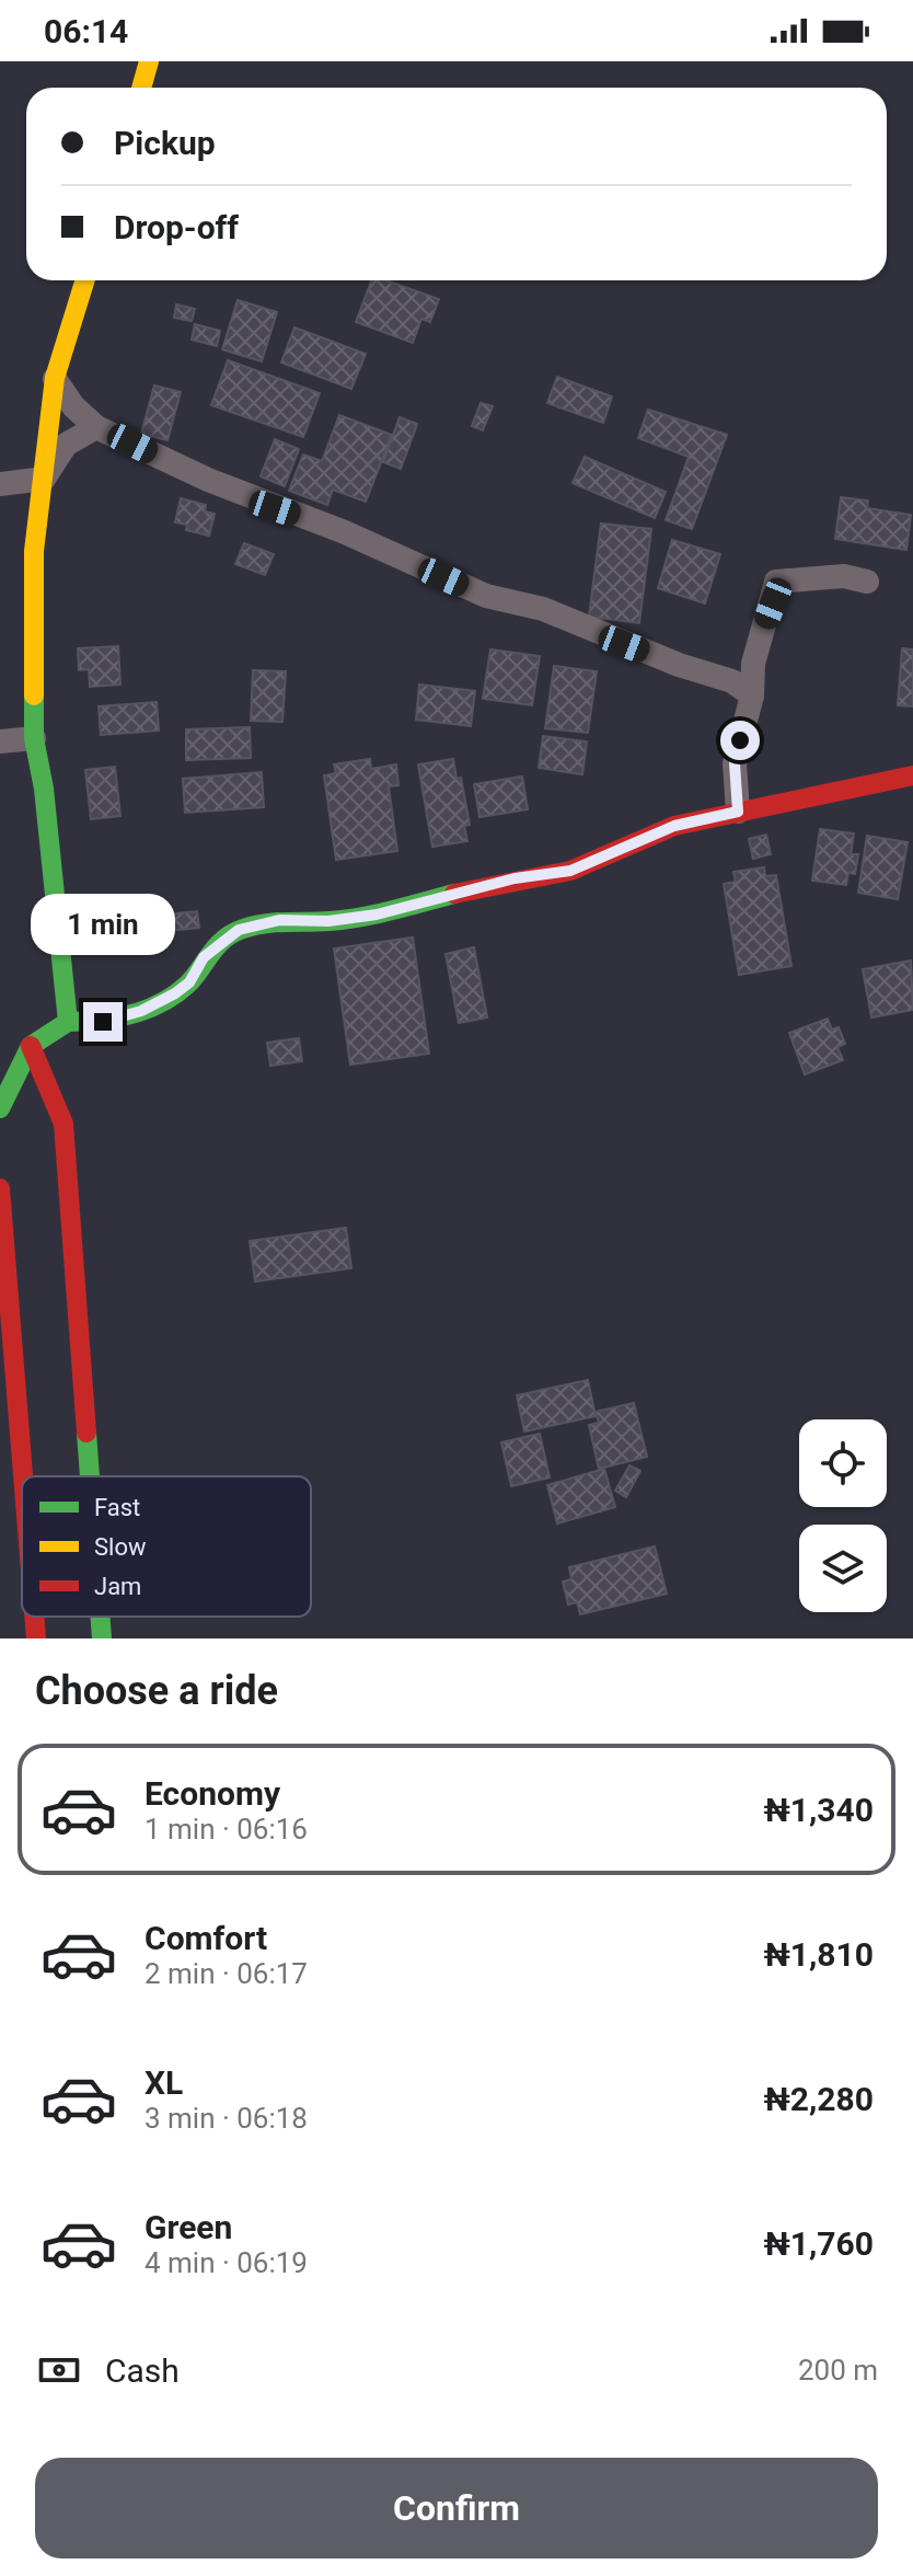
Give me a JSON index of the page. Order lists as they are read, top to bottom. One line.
{"legend":["Fast","Slow","Jam"],"page":{"status":"06:14","banner":["Pickup","Drop-off"],"bubble":"1 min","heading":"Choose a ride","list":[{"name":"Economy","note":"1 min · 06:16","value":"₦1,340"},{"name":"Comfort","note":"2 min · 06:17","value":"₦1,810"},{"name":"XL","note":"3 min · 06:18","value":"₦2,280"},{"name":"Green","note":"4 min · 06:19","value":"₦1,760"}],"pay":["Cash","200 m"],"buttons":"Confirm"}}
